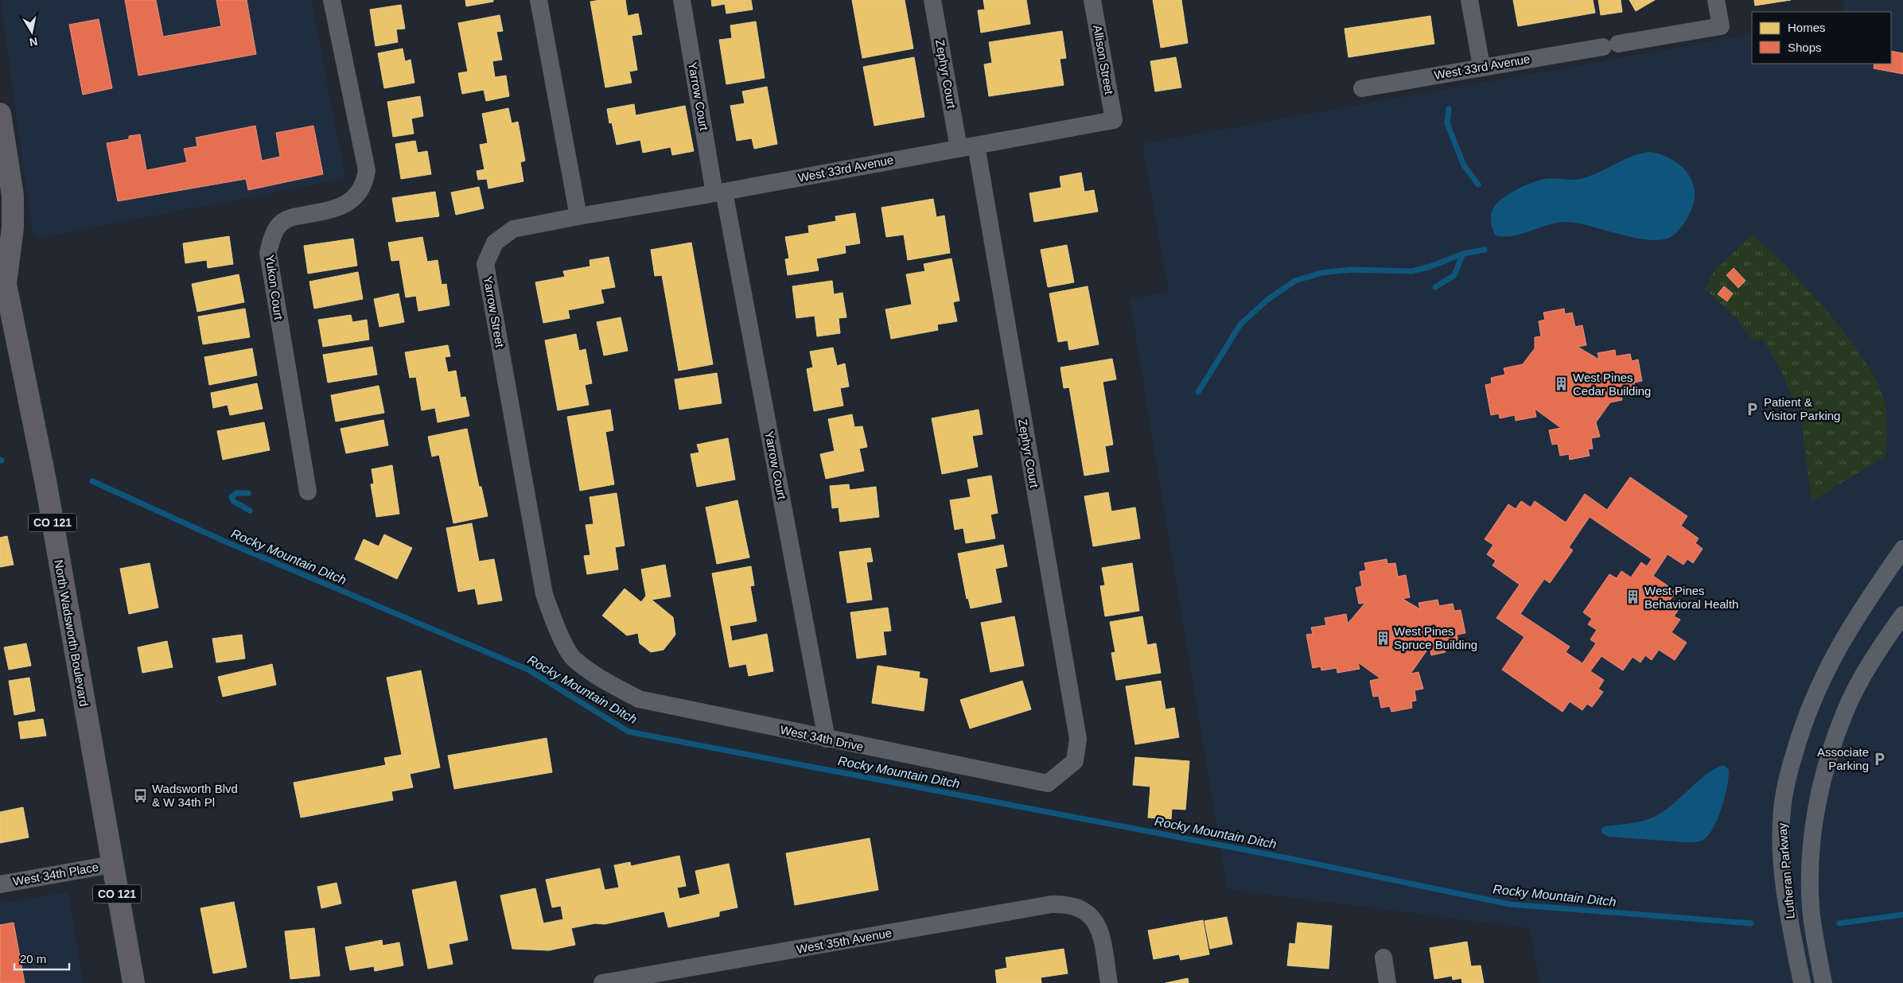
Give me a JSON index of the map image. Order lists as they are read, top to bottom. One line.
{"streets":{"main road":["CO 121","North Wadsworth Boulevard"],"street":["Allison Street","West 33rd Avenue","Zephyr Court","Yarrow Court","Yukon Court","Yarrow Street","West 34th Drive","Lutheran Parkway","West 34th Place","West 35th Avenue"]},"crossings":[["Allison Street","West 33rd Avenue"],["West 33rd Avenue","Zephyr Court"],["West 33rd Avenue","Yarrow Court"],["West 33rd Avenue","Yarrow Street"],["Zephyr Court","West 34th Drive"],["Yarrow Court","West 34th Drive"],["Yarrow Street","West 34th Drive"],["North Wadsworth Boulevard","West 34th Place"]],"water":["Rocky Mountain Ditch"],"places":{"building":["West Pines Cedar Building","West Pines Behavioral Health","West Pines Spruce Building"],"parking":["Patient & Visitor Parking","Associate Parking"],"bus stop":["Wadsworth Blvd & W 34th Pl"]},"legend":["Homes","Shops"],"scale_bar":"20 m","north":"bottom"}
